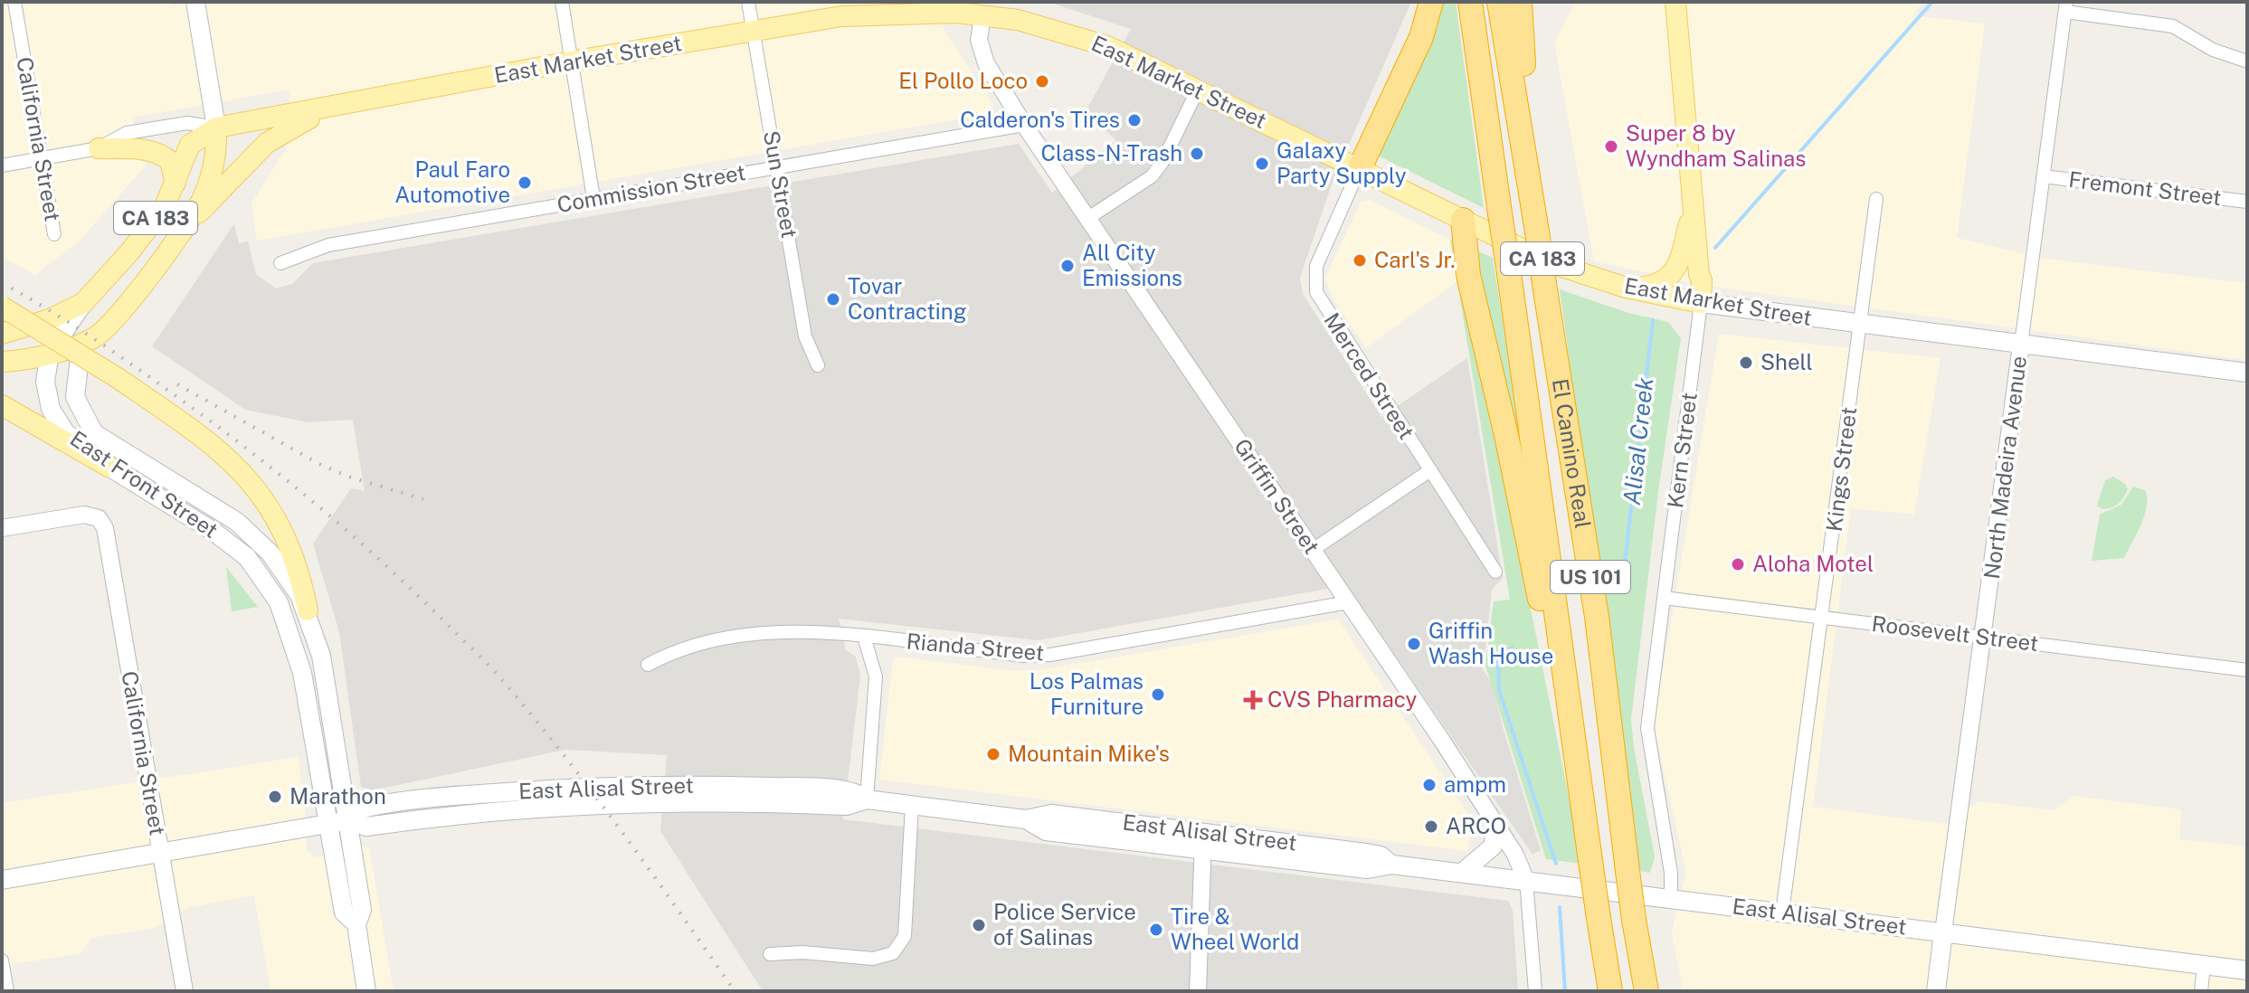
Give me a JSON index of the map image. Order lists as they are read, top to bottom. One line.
{"streets":{"highway":["El Camino Real","US 101"],"main road":["East Market Street","CA 183","Kern Street","East Front Street","East Alisal Street"],"street":["California Street","Sun Street","Commission Street","Fremont Street","Merced Street","North Madeira Avenue","Kings Street","Griffin Street","Roosevelt Street","Rianda Street"]},"crossings":[["East Market Street","California Street"],["East Market Street","Sun Street"],["East Market Street","Merced Street"],["East Market Street","Kern Street"],["East Market Street","North Madeira Avenue"],["East Market Street","Kings Street"],["East Market Street","East Front Street"],["East Market Street","Griffin Street"],["California Street","East Alisal Street"],["Sun Street","Commission Street"],["Commission Street","Griffin Street"],["Fremont Street","North Madeira Avenue"],["CA 183","East Front Street"],["Kern Street","Roosevelt Street"],["Kern Street","East Alisal Street"],["North Madeira Avenue","Roosevelt Street"],["North Madeira Avenue","East Alisal Street"],["Kings Street","Roosevelt Street"],["Kings Street","East Alisal Street"],["East Front Street","East Alisal Street"],["Griffin Street","Rianda Street"],["Griffin Street","East Alisal Street"]],"water":["Alisal Creek"],"places":{"other":["El Pollo Loco","Calderon's Tires","Super 8 by Wyndham Salinas","Class-N-Trash","Galaxy Party Supply","Paul Faro Automotive","Carl's Jr.","All City Emissions","Tovar Contracting","Shell","Aloha Motel","Griffin Wash House","Los Palmas Furniture","Mountain Mike's","ampm","Marathon","ARCO","Police Service of Salinas","Tire & Wheel World"],"health":["CVS Pharmacy"]}}
